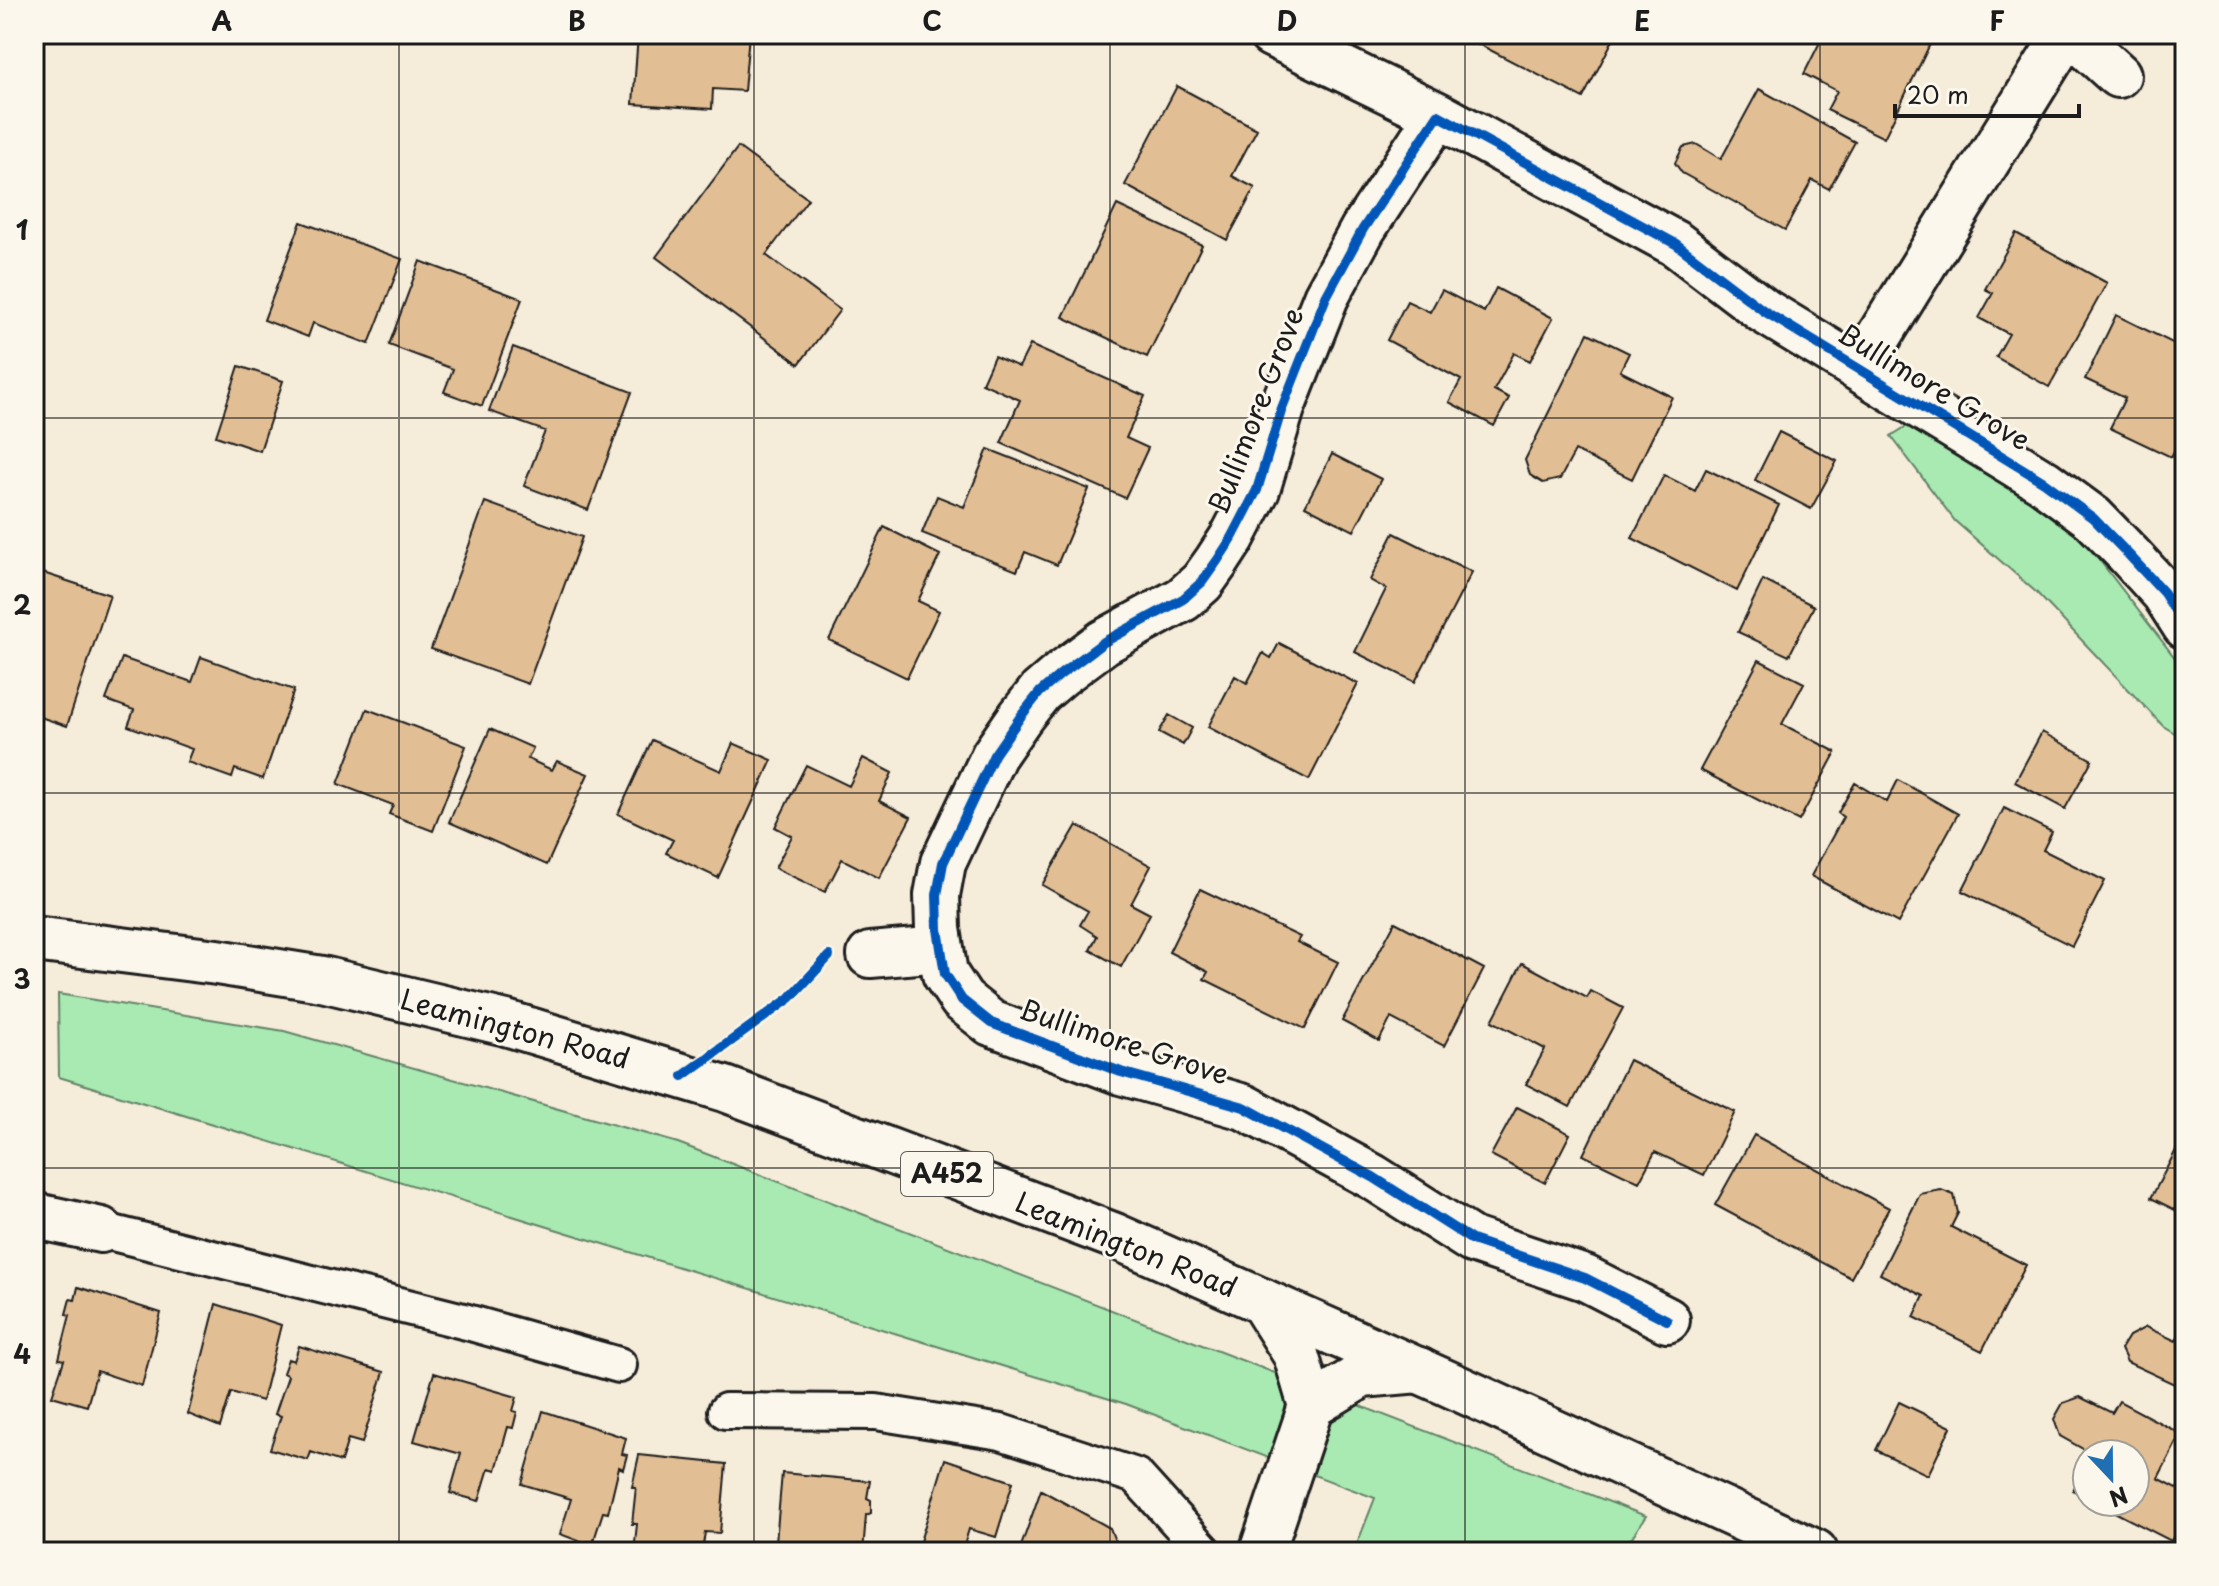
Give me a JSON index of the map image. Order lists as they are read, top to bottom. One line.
{"streets":{"street":["Bullimore Grove","Leamington Road","A452"]},"scale_bar":"20 m","north":"bottom","grid":{"columns":["A","B","C","D","E","F"],"rows":["1","2","3","4"]}}
